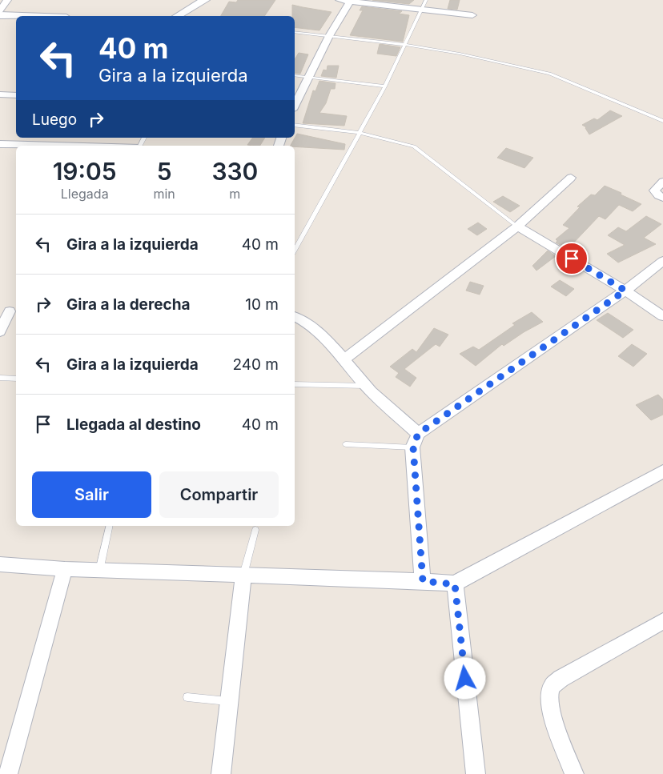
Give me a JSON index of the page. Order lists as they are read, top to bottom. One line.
{"page":{"turn":["40 m","Gira a la izquierda"],"then":"Luego","eta":["19:05","Llegada","5","min","330","m"],"list":[{"name":"Gira a la izquierda","value":"40 m"},{"name":"Gira a la derecha","value":"10 m"},{"name":"Gira a la izquierda","value":"240 m"},{"name":"Llegada al destino","value":"40 m"}],"buttons":["Salir","Compartir"]}}
